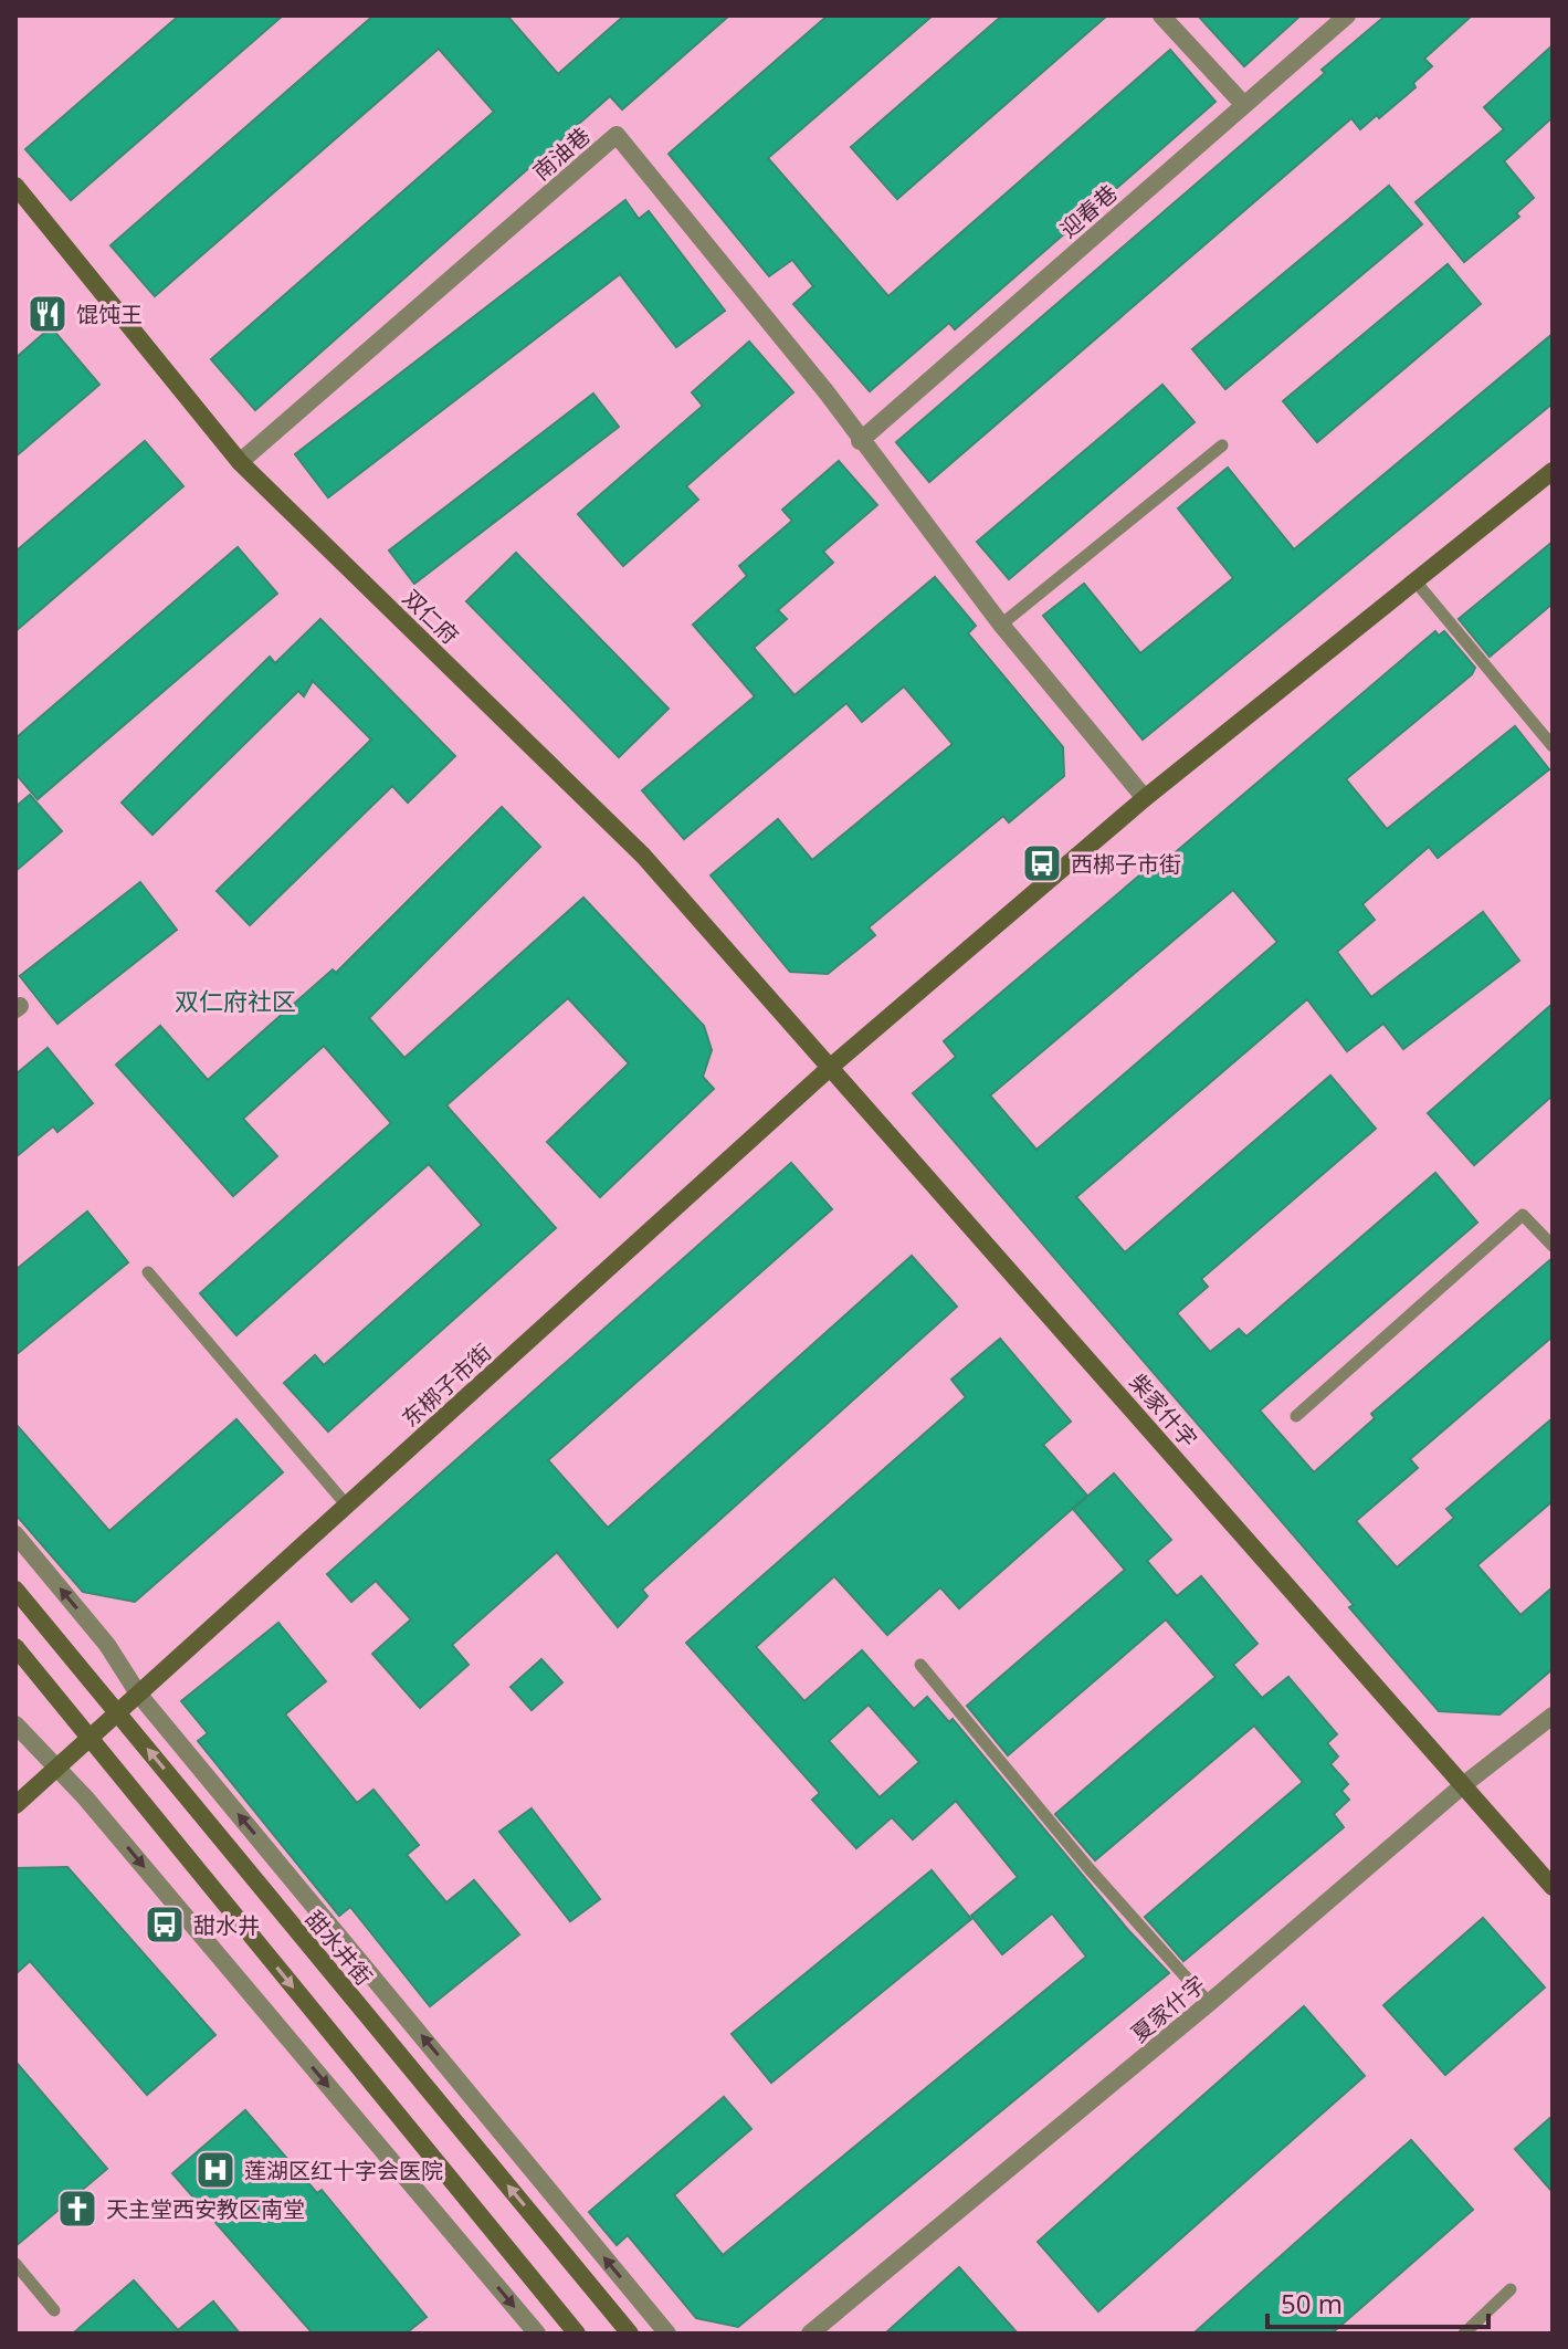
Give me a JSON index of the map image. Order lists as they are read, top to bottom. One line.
{"streets":{"street":["南油巷","迎春巷","双仁府","东梆子市街","柴家什字","甜水井街","夏家什字"]},"crossings":[["南油巷","迎春巷"],["南油巷","双仁府"],["双仁府","东梆子市街"],["双仁府","柴家什字"],["东梆子市街","柴家什字"],["东梆子市街","甜水井街"],["柴家什字","夏家什字"]],"districts":["双仁府社区"],"places":{"restaurant":["馄饨王"],"bus stop":["西梆子市街","甜水井"],"hospital":["莲湖区红十字会医院"],"church":["天主堂西安教区南堂"]},"scale_bar":"50 m"}
